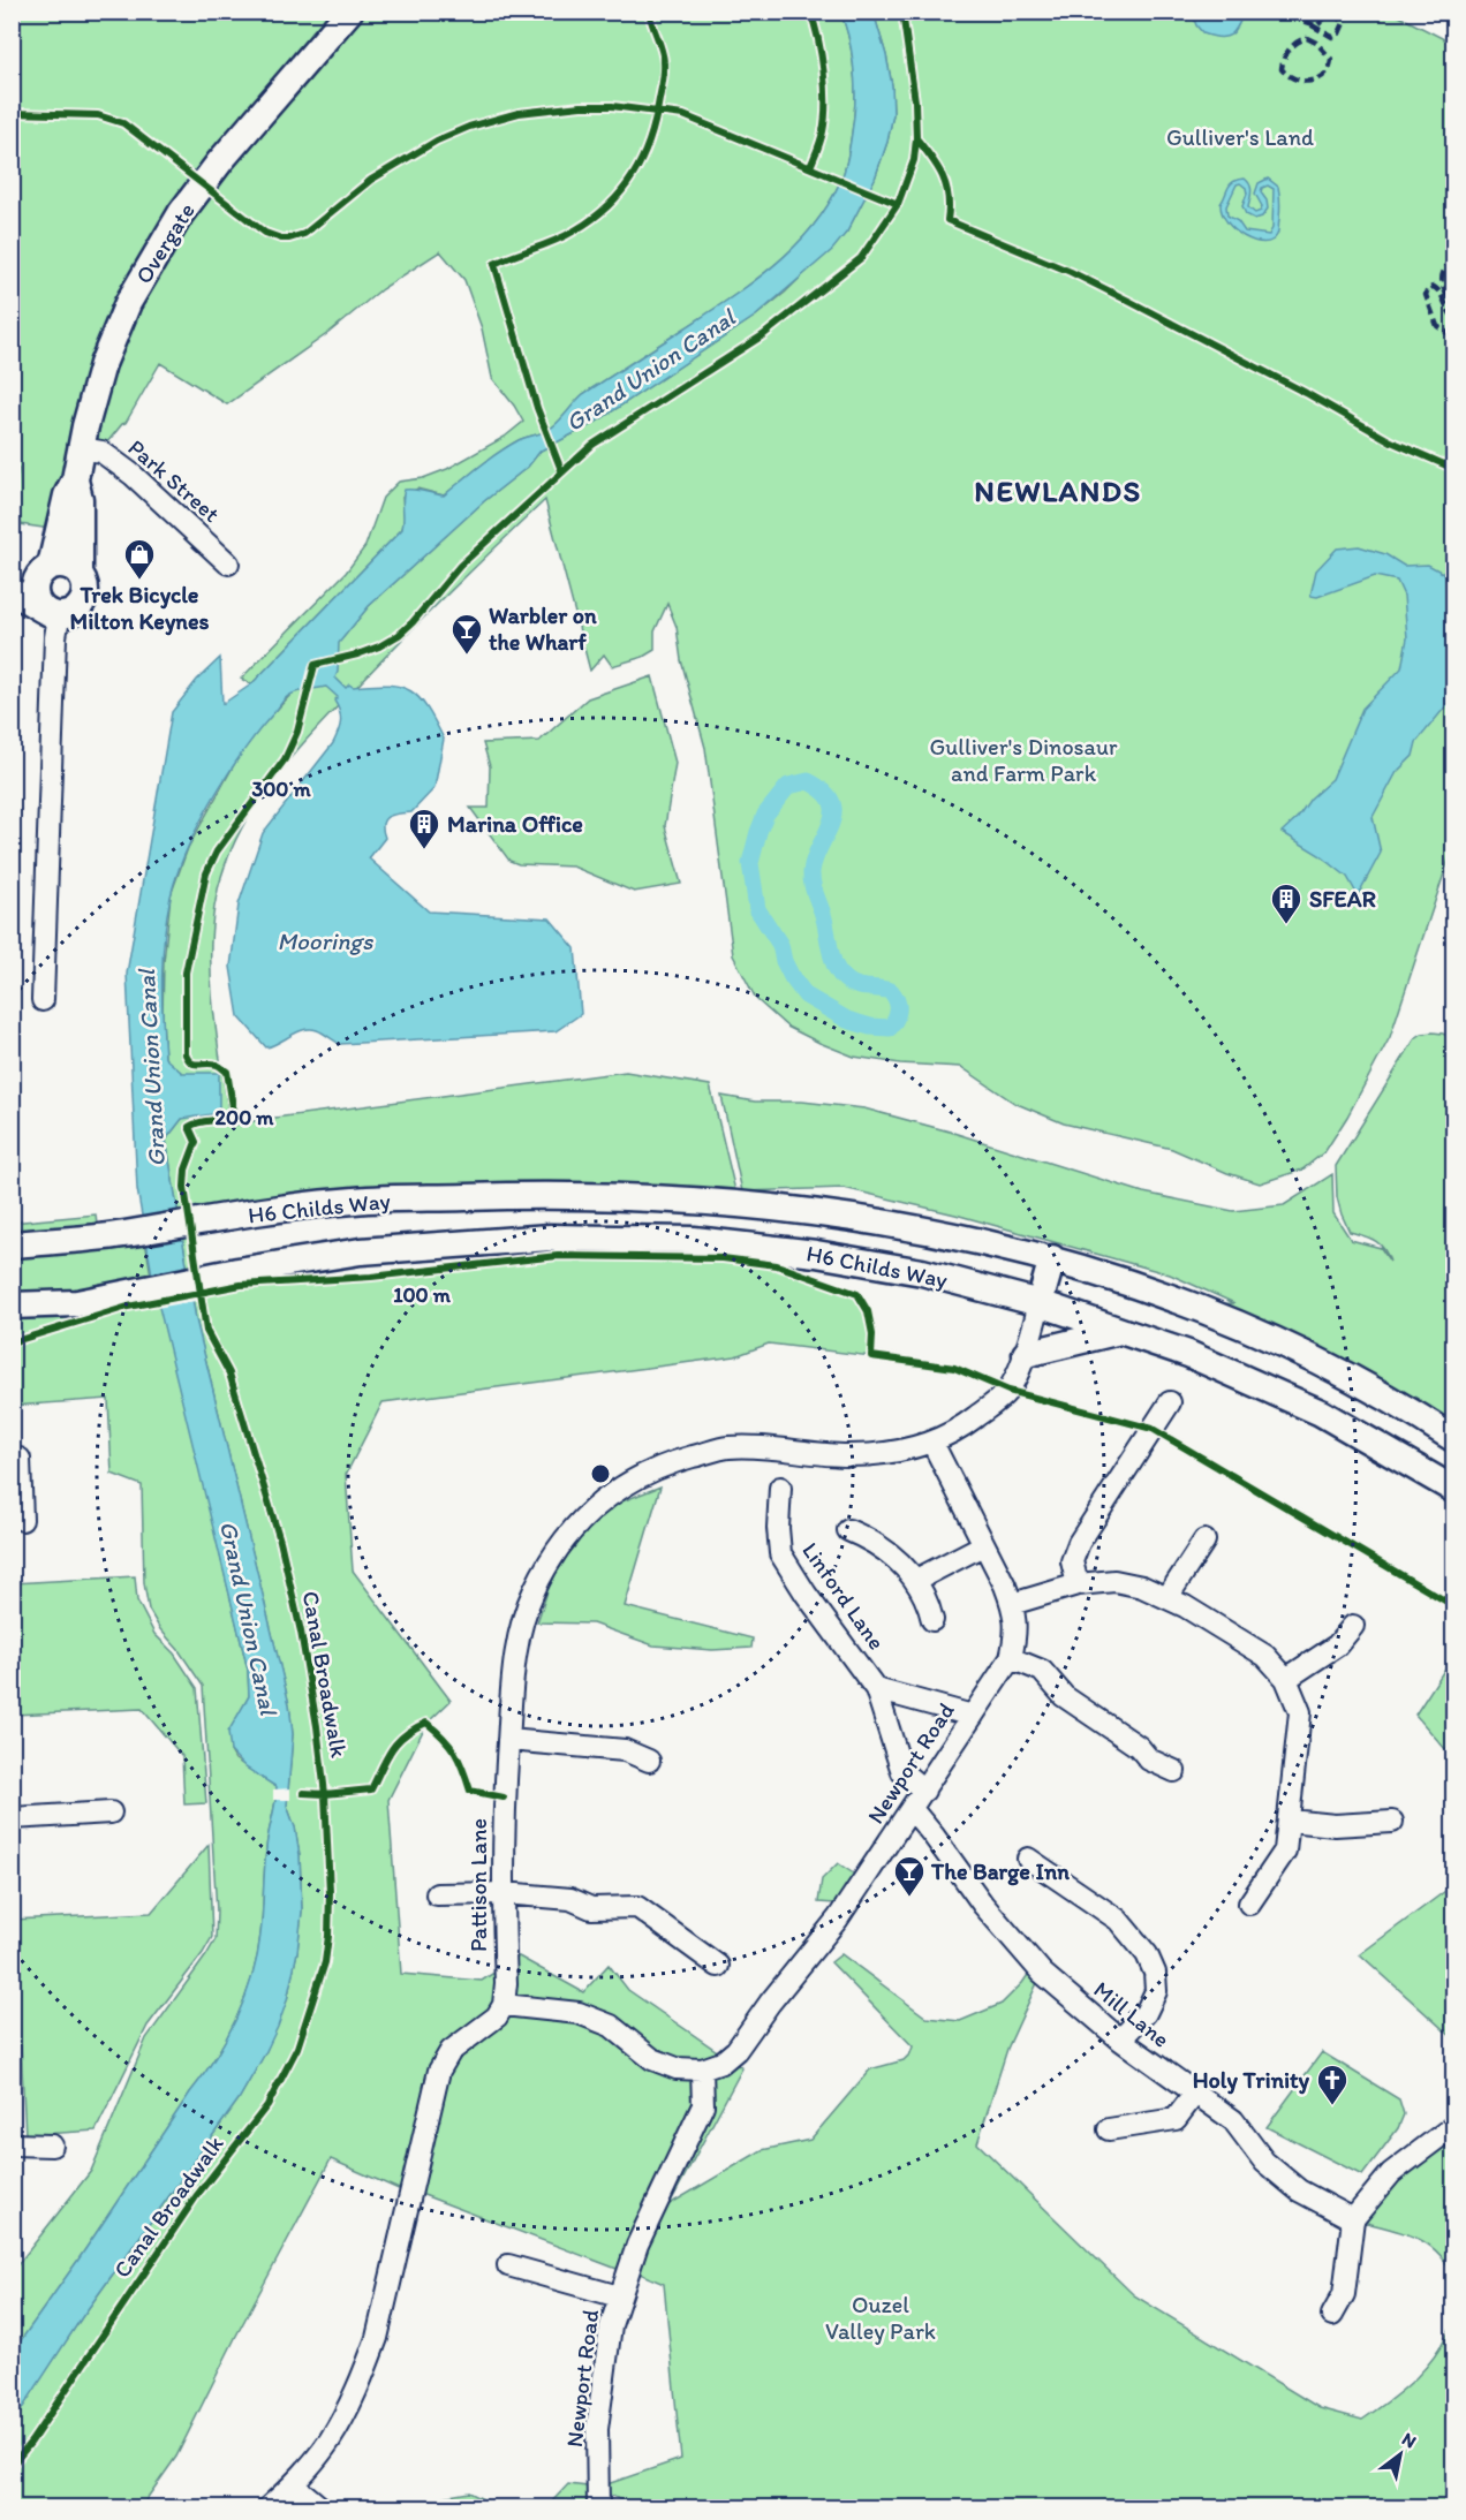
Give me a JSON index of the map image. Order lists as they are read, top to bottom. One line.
{"streets":{"street":["Overgate","Park Street","H6 Childs Way","Linford Lane","Newport Road","Pattison Lane","Mill Lane"],"cycle path":["Canal Broadwalk"]},"crossings":[["Overgate","Park Street"],["H6 Childs Way","Pattison Lane"],["Linford Lane","Newport Road"],["Newport Road","Pattison Lane"],["Newport Road","Mill Lane"]],"districts":["NEWLANDS"],"water":["Grand Union Canal","Moorings"],"parks":["Gulliver's Land","Gulliver's Dinosaur and Farm Park","Ouzel Valley Park"],"places":{"shop":["Trek Bicycle Milton Keynes"],"bar":["Warbler on the Wharf","The Barge Inn"],"building":["Marina Office","SFEAR"],"church":["Holy Trinity"]},"north":"top right","rings":["300 m","200 m","100 m"]}
